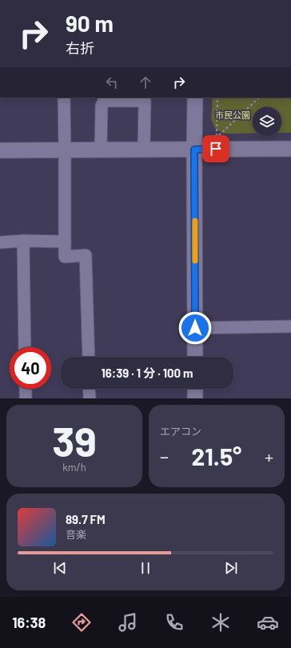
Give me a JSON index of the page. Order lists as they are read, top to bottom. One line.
{"parks":["市民公園"],"page":{"turn":["90 m","右折"],"limit":"40","trip":"16:39 · 1 分 · 100 m","tile":[["39","km/h"],"エアコン"],"heat":["−","21.5°","+"],"song":["89.7 FM","音楽"],"tabs":"16:38"}}
